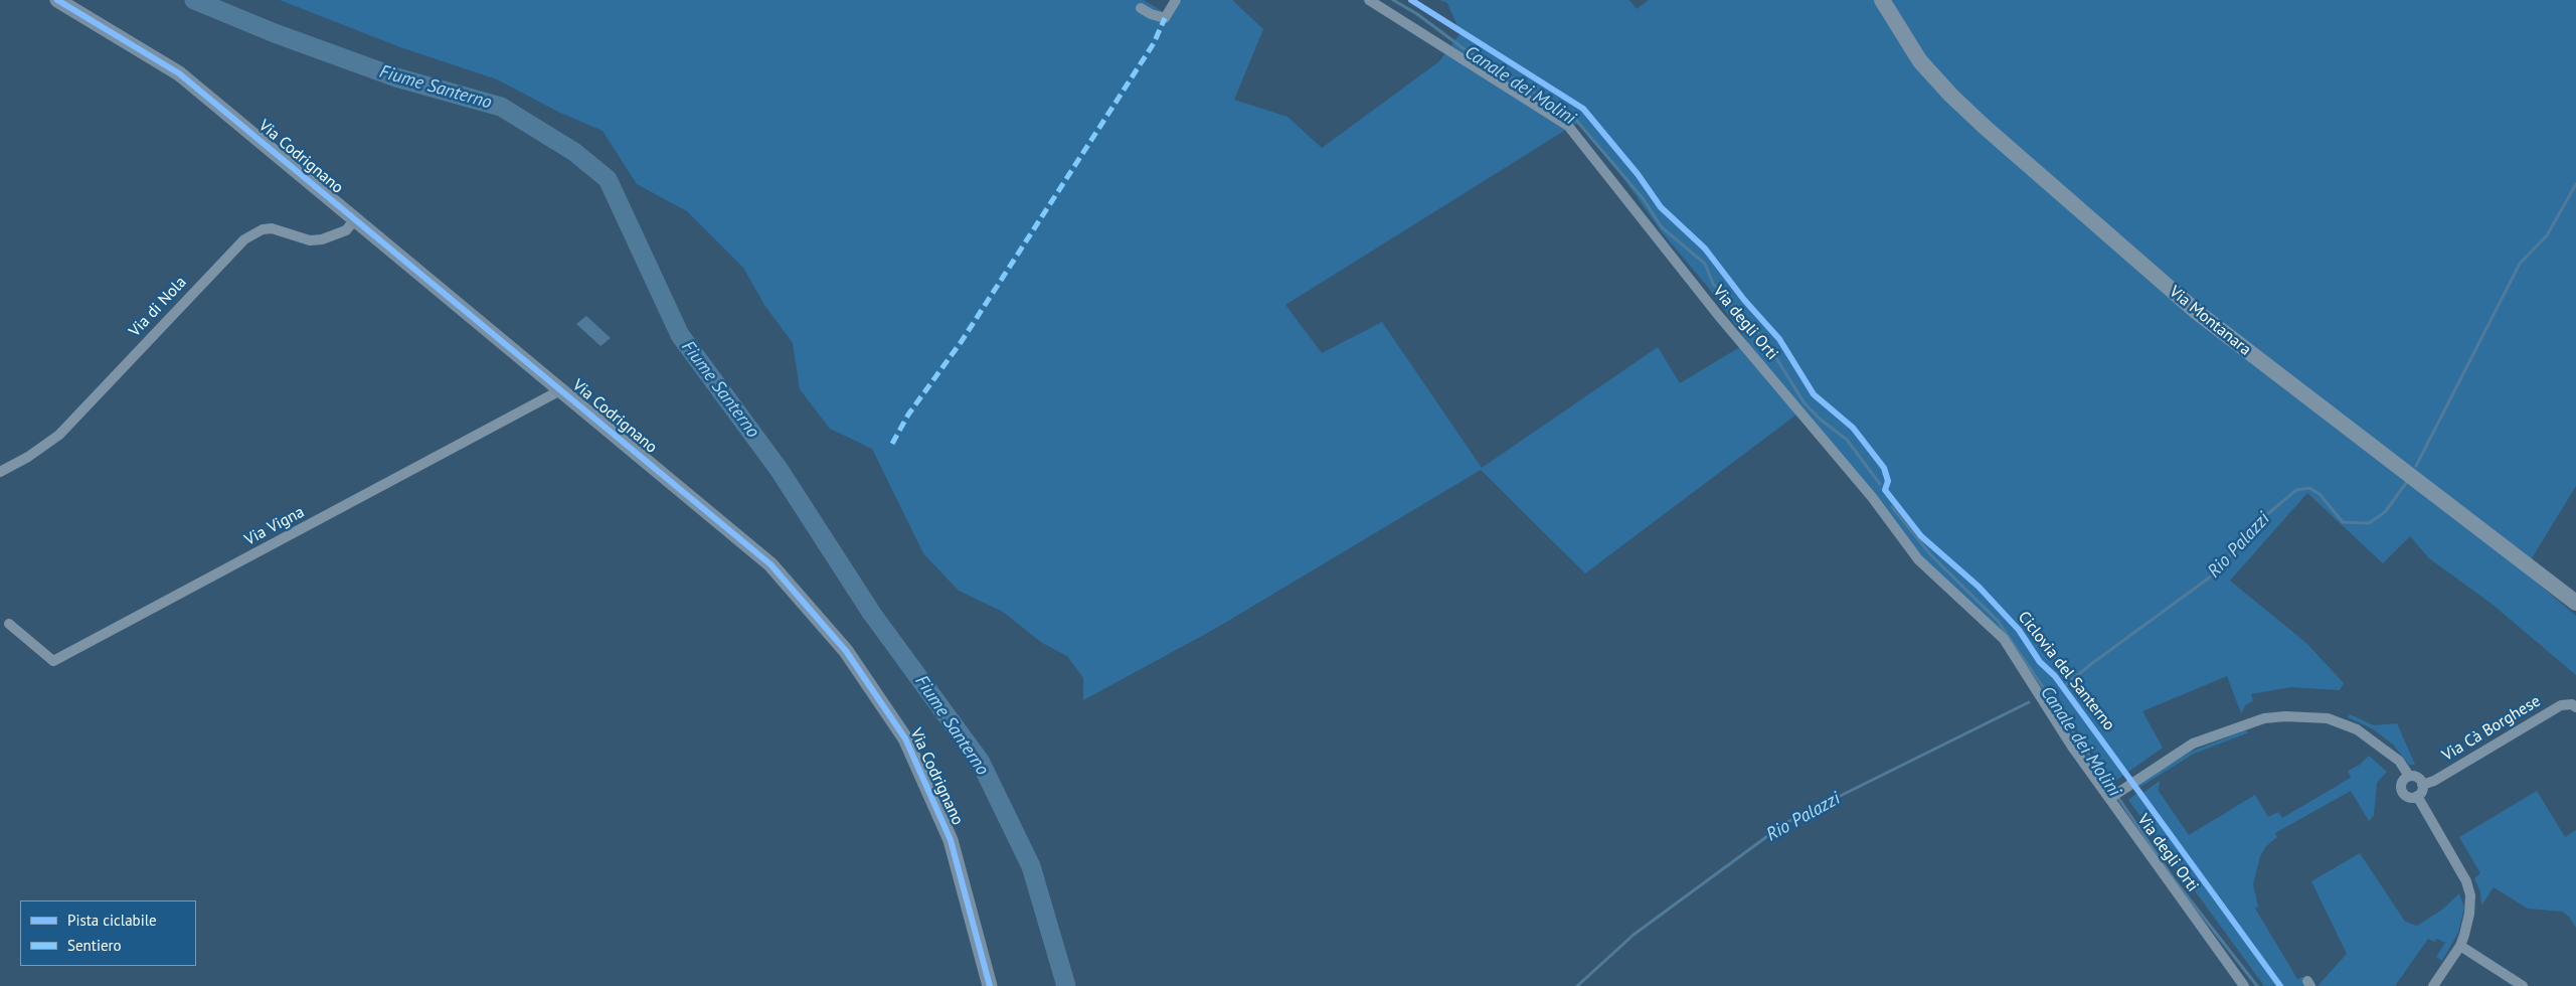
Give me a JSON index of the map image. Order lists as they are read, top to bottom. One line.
{"streets":{"main road":["Via Montanara"],"street":["Via Codrignano","Via di Nola","Via degli Orti","Via Vigna","Via Cà Borghese"],"cycle path":["Ciclovia del Santerno"]},"crossings":[["Via Codrignano","Via di Nola"],["Via Codrignano","Via Vigna"]],"water":["Canale dei Molini","Fiume Santerno","Rio Palazzi"],"legend":["Pista ciclabile","Sentiero"]}
